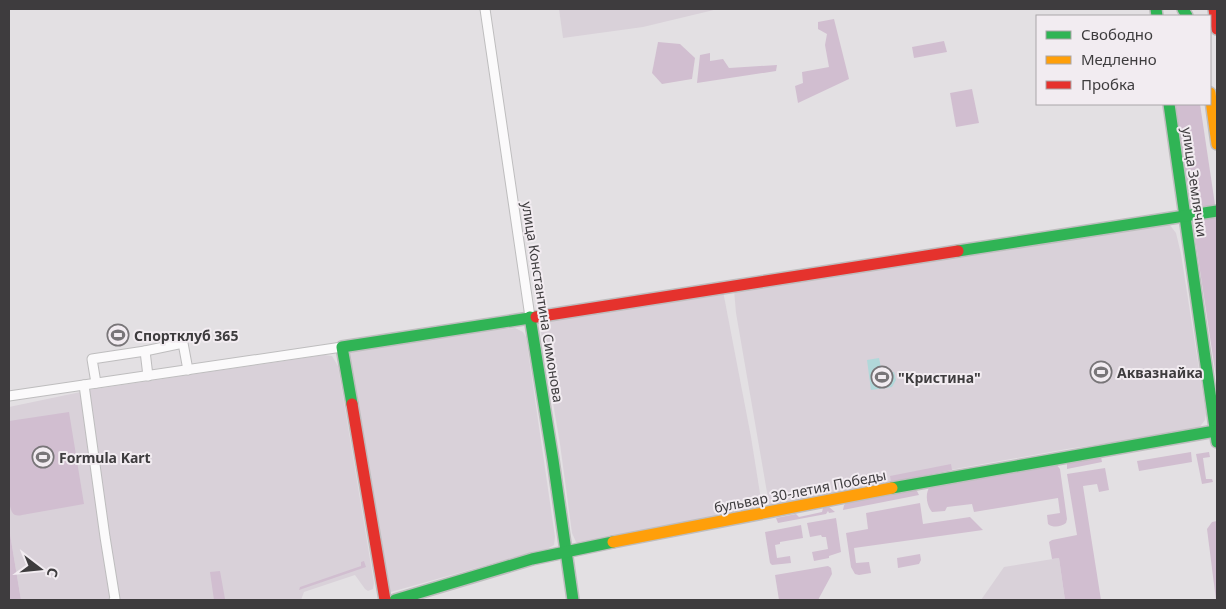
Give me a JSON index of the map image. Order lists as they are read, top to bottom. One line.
{"streets":{"main road":["улица Землячки","улица Константина Симонова","бульвар 30-летия Победы"]},"crossings":[["улица Землячки","бульвар 30-летия Победы"],["улица Константина Симонова","бульвар 30-летия Победы"]],"places":{"sports":["Спортклуб 365","Аквазнайка","\"Кристина\"","Formula Kart"]},"legend":["Свободно","Медленно","Пробка"],"north":"right"}
